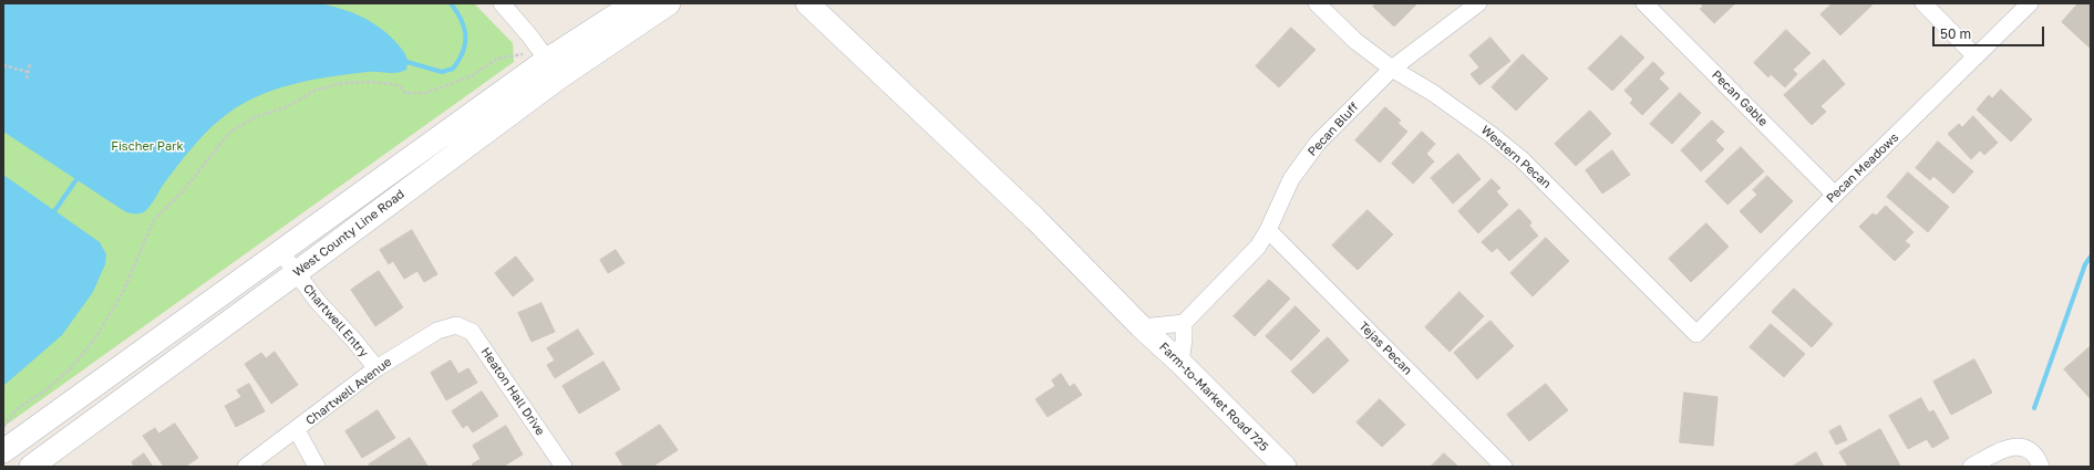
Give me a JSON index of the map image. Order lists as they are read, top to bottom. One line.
{"streets":{"main road":["West County Line Road","Farm-to-Market Road 725"],"street":["Pecan Gable","Pecan Bluff","Western Pecan","Pecan Meadows","Chartwell Entry","Tejas Pecan","Chartwell Avenue","Heaton Hall Drive"]},"crossings":[["Pecan Gable","Pecan Meadows"],["Pecan Bluff","Western Pecan"],["Pecan Bluff","Tejas Pecan"],["Western Pecan","Pecan Meadows"],["West County Line Road","Chartwell Entry"],["Chartwell Entry","Chartwell Avenue"],["Chartwell Avenue","Heaton Hall Drive"]],"parks":["Fischer Park"],"scale_bar":"50 m"}
